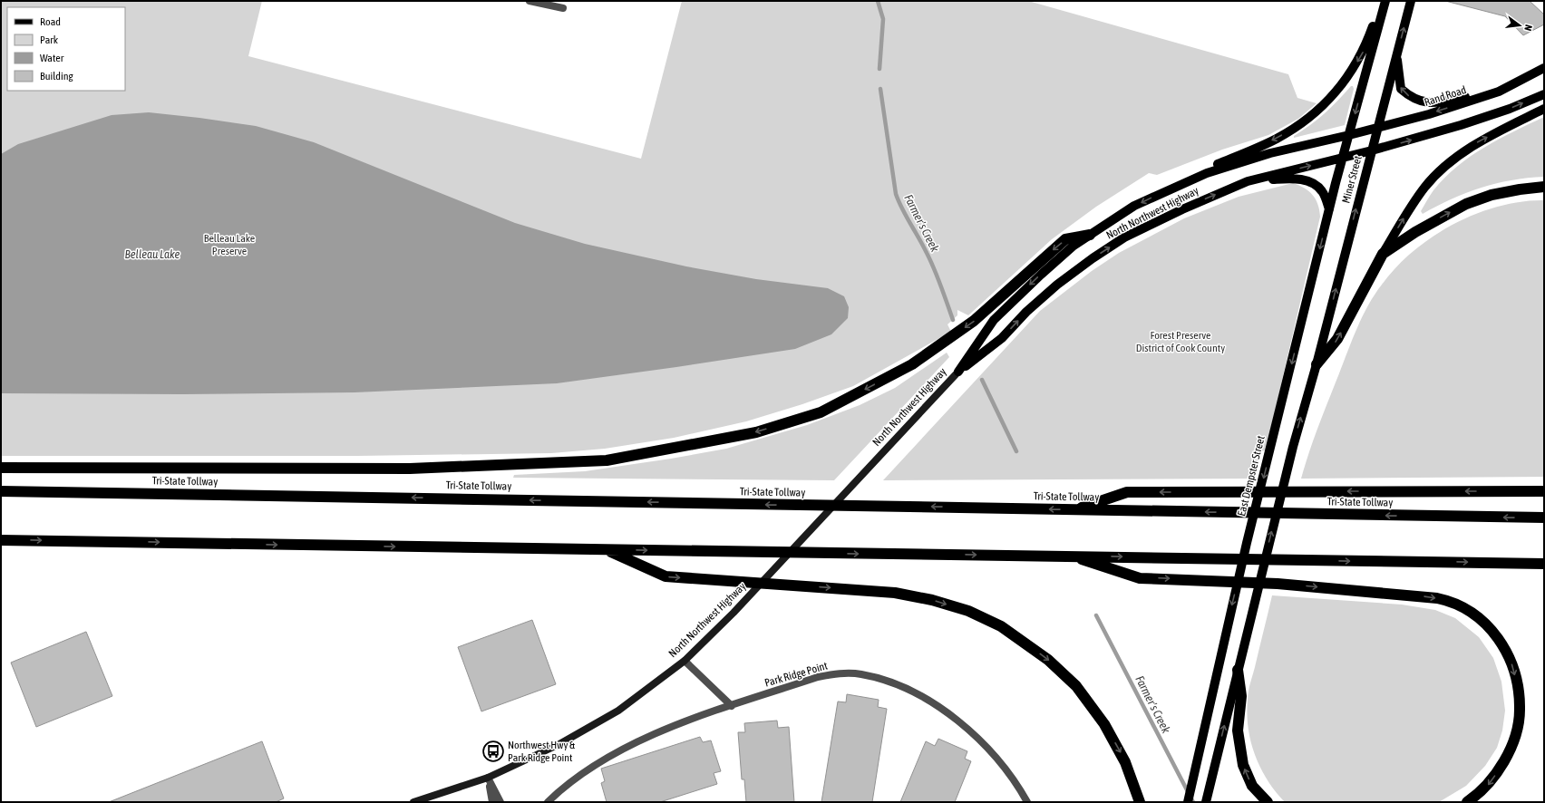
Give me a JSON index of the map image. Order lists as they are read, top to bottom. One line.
{"streets":{"highway":["Tri-State Tollway"],"main road":["Rand Road","Miner Street","North Northwest Highway","East Dempster Street"],"street":["Park Ridge Point"]},"crossings":[["Rand Road","Miner Street"],["Rand Road","North Northwest Highway"],["Miner Street","North Northwest Highway"],["Miner Street","East Dempster Street"],["North Northwest Highway","East Dempster Street"]],"water":["Farmer's Creek","Belleau Lake"],"parks":["Belleau Lake Preserve","Forest Preserve District of Cook County"],"places":{"bus stop":["Northwest Hwy & Park Ridge Point"]},"legend":["Road","Park","Water","Building"],"north":"right"}
